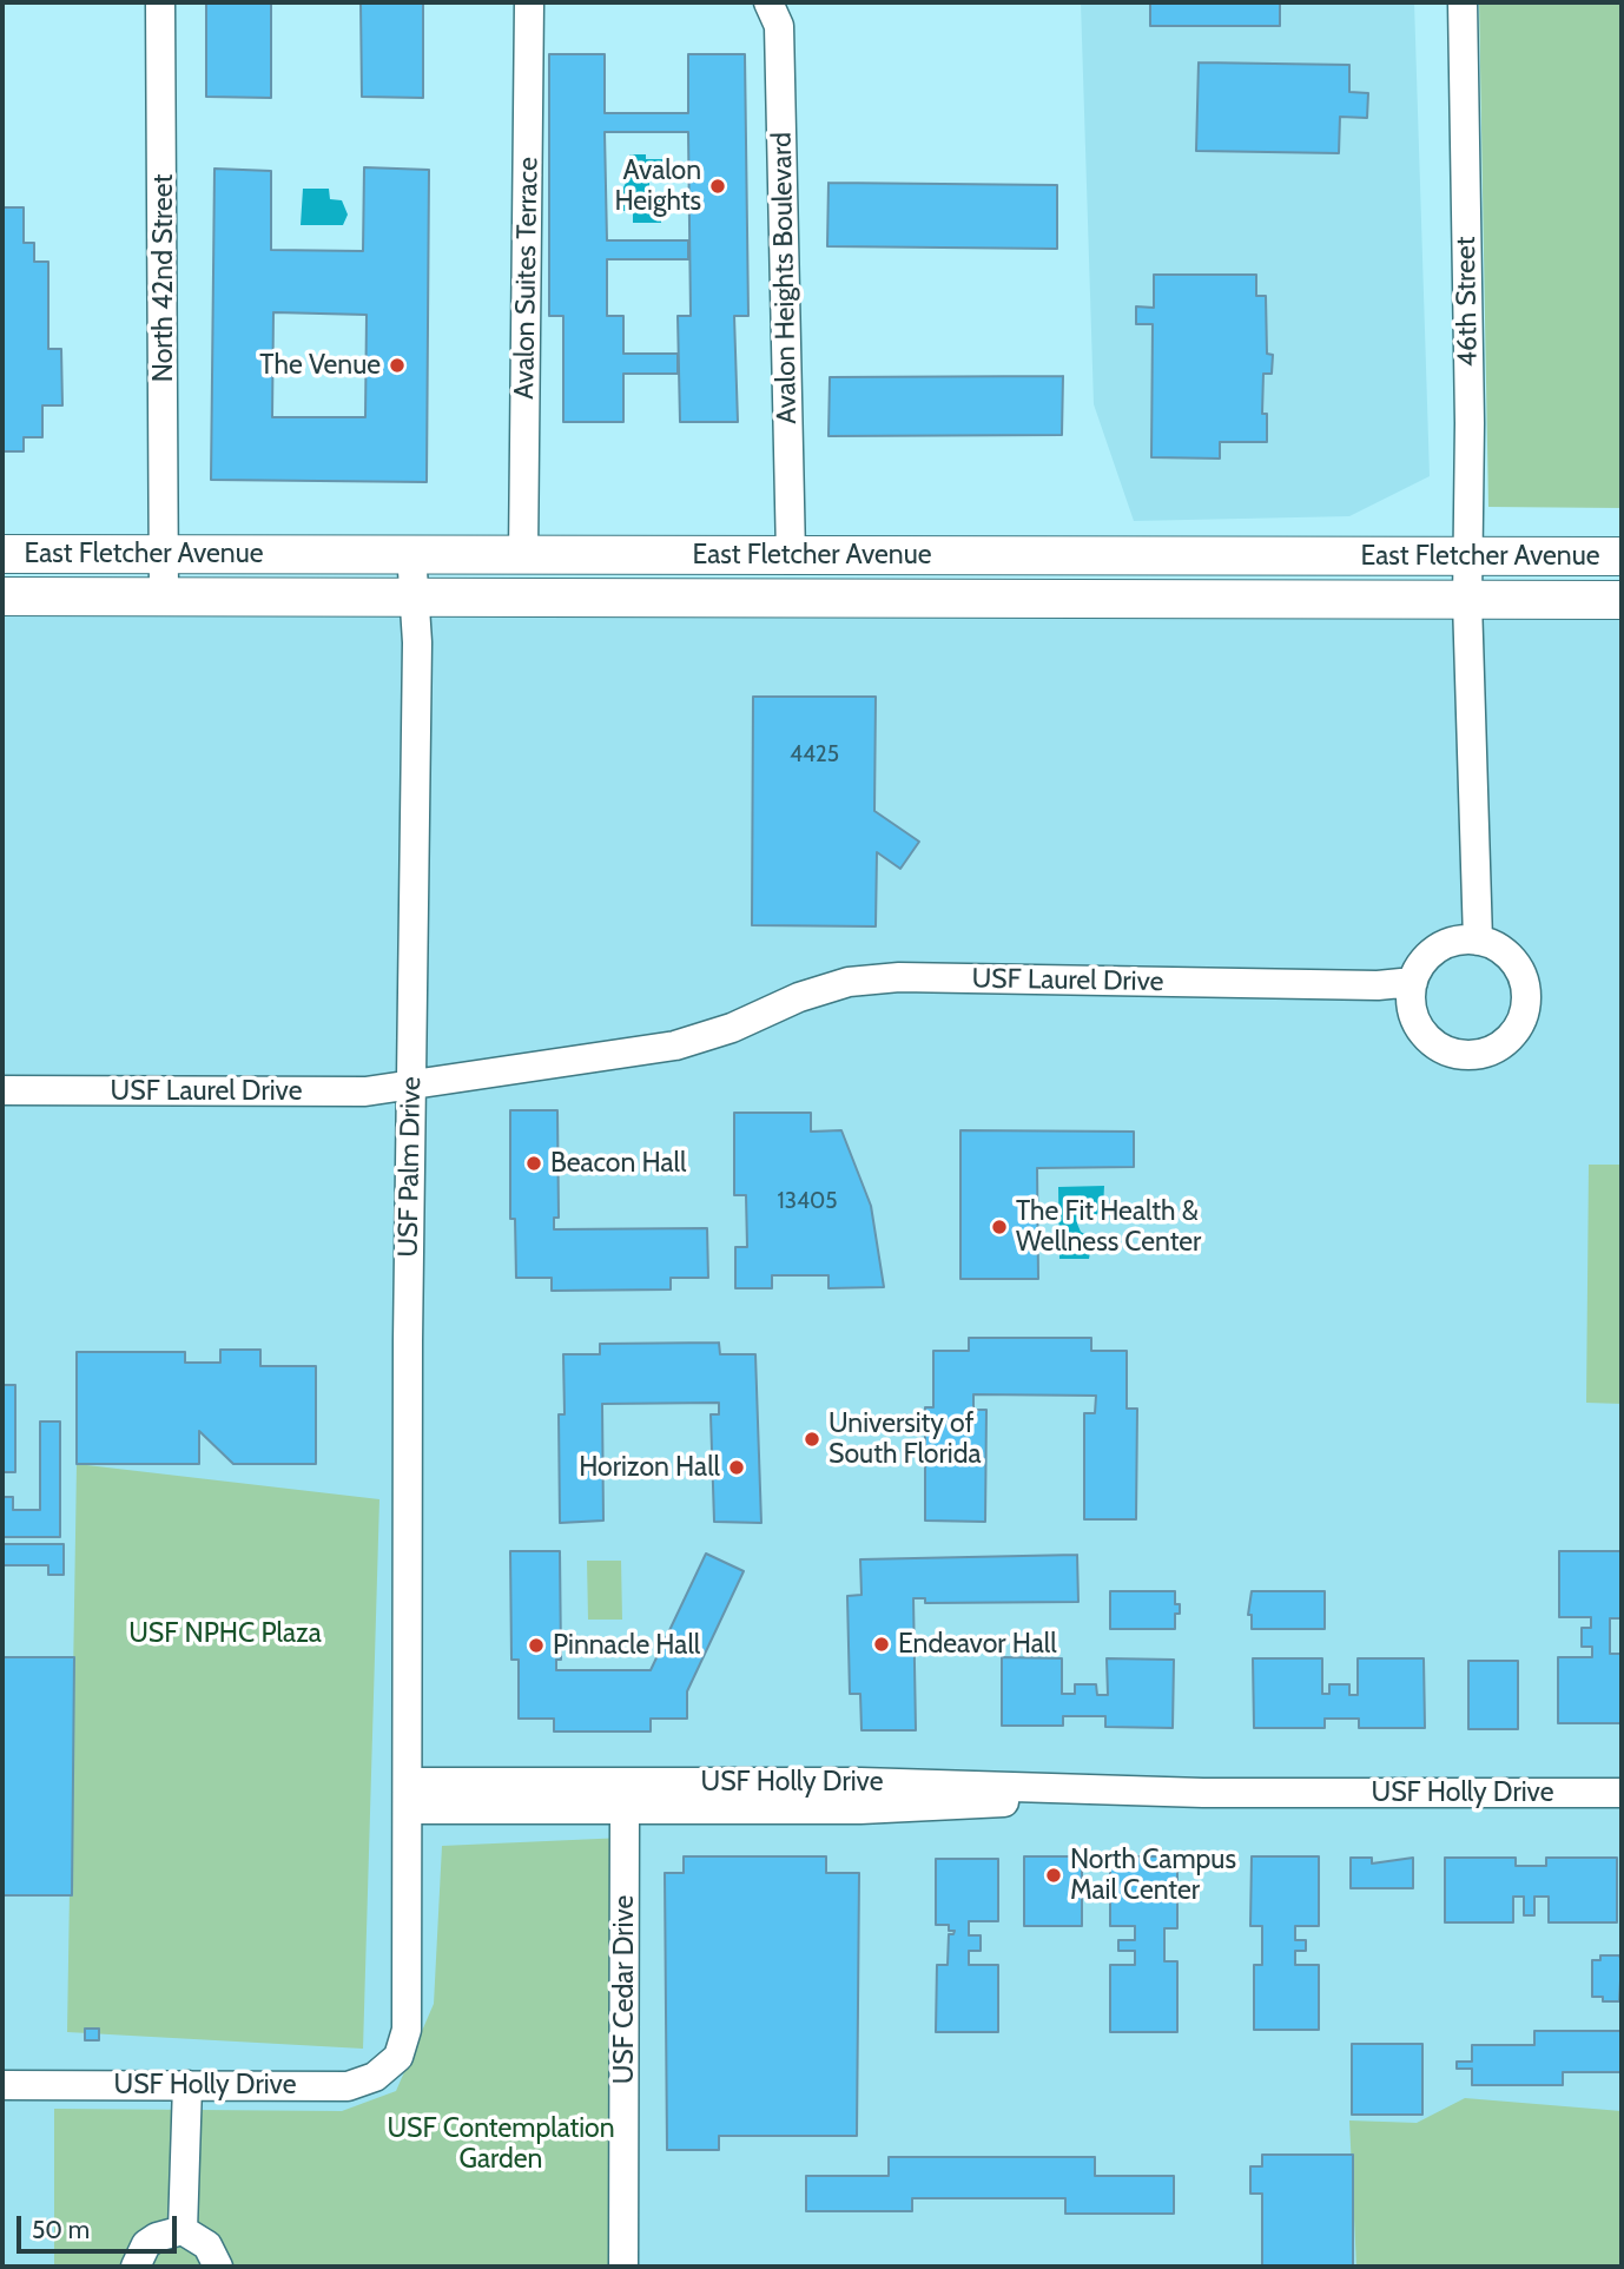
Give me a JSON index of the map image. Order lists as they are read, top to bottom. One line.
{"streets":{"main road":["East Fletcher Avenue"],"street":["North 42nd Street","Avalon Suites Terrace","Avalon Heights Boulevard","46th Street","USF Laurel Drive","USF Palm Drive","USF Holly Drive","USF Cedar Drive"]},"crossings":[["North 42nd Street","East Fletcher Avenue"],["Avalon Suites Terrace","East Fletcher Avenue"],["Avalon Heights Boulevard","East Fletcher Avenue"],["46th Street","East Fletcher Avenue"],["East Fletcher Avenue","USF Palm Drive"],["USF Laurel Drive","USF Palm Drive"],["USF Palm Drive","USF Holly Drive"],["USF Holly Drive","USF Cedar Drive"]],"parks":["USF NPHC Plaza","USF Contemplation Garden"],"places":["Avalon Heights","The Venue","Beacon Hall","The Fit Health & Wellness Center","University of South Florida","Horizon Hall","Endeavor Hall","Pinnacle Hall","North Campus Mail Center"],"house_numbers":["4425","13405"],"scale_bar":"50 m"}
